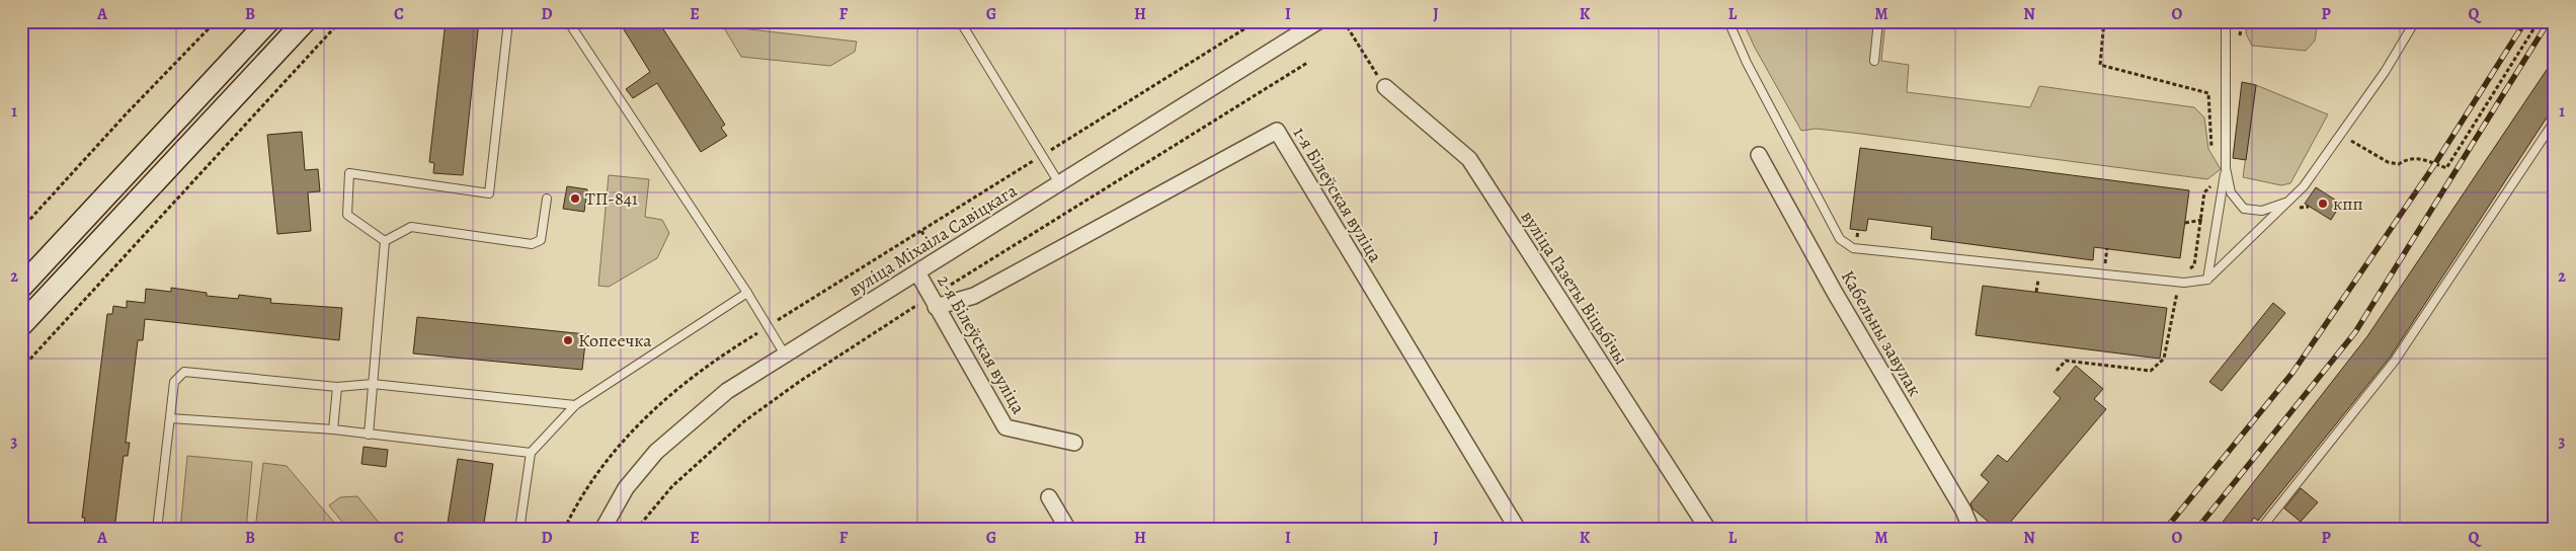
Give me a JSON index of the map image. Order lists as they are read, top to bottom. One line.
{"streets":{"street":["1-я Білеўская вуліца","вуліца Міхаіла Савіцкага","вуліца Газеты Віцьбічы","Кабельны завулак","2-я Білеўская вуліца"]},"crossings":[["1-я Білеўская вуліца","2-я Білеўская вуліца"],["вуліца Міхаіла Савіцкага","2-я Білеўская вуліца"]],"places":["ТП-841","кпп","Копеечка"],"grid":{"columns":["A","B","C","D","E","F","G","H","I","J","K","L","M","N","O","P","Q"],"rows":["1","2","3"]}}
